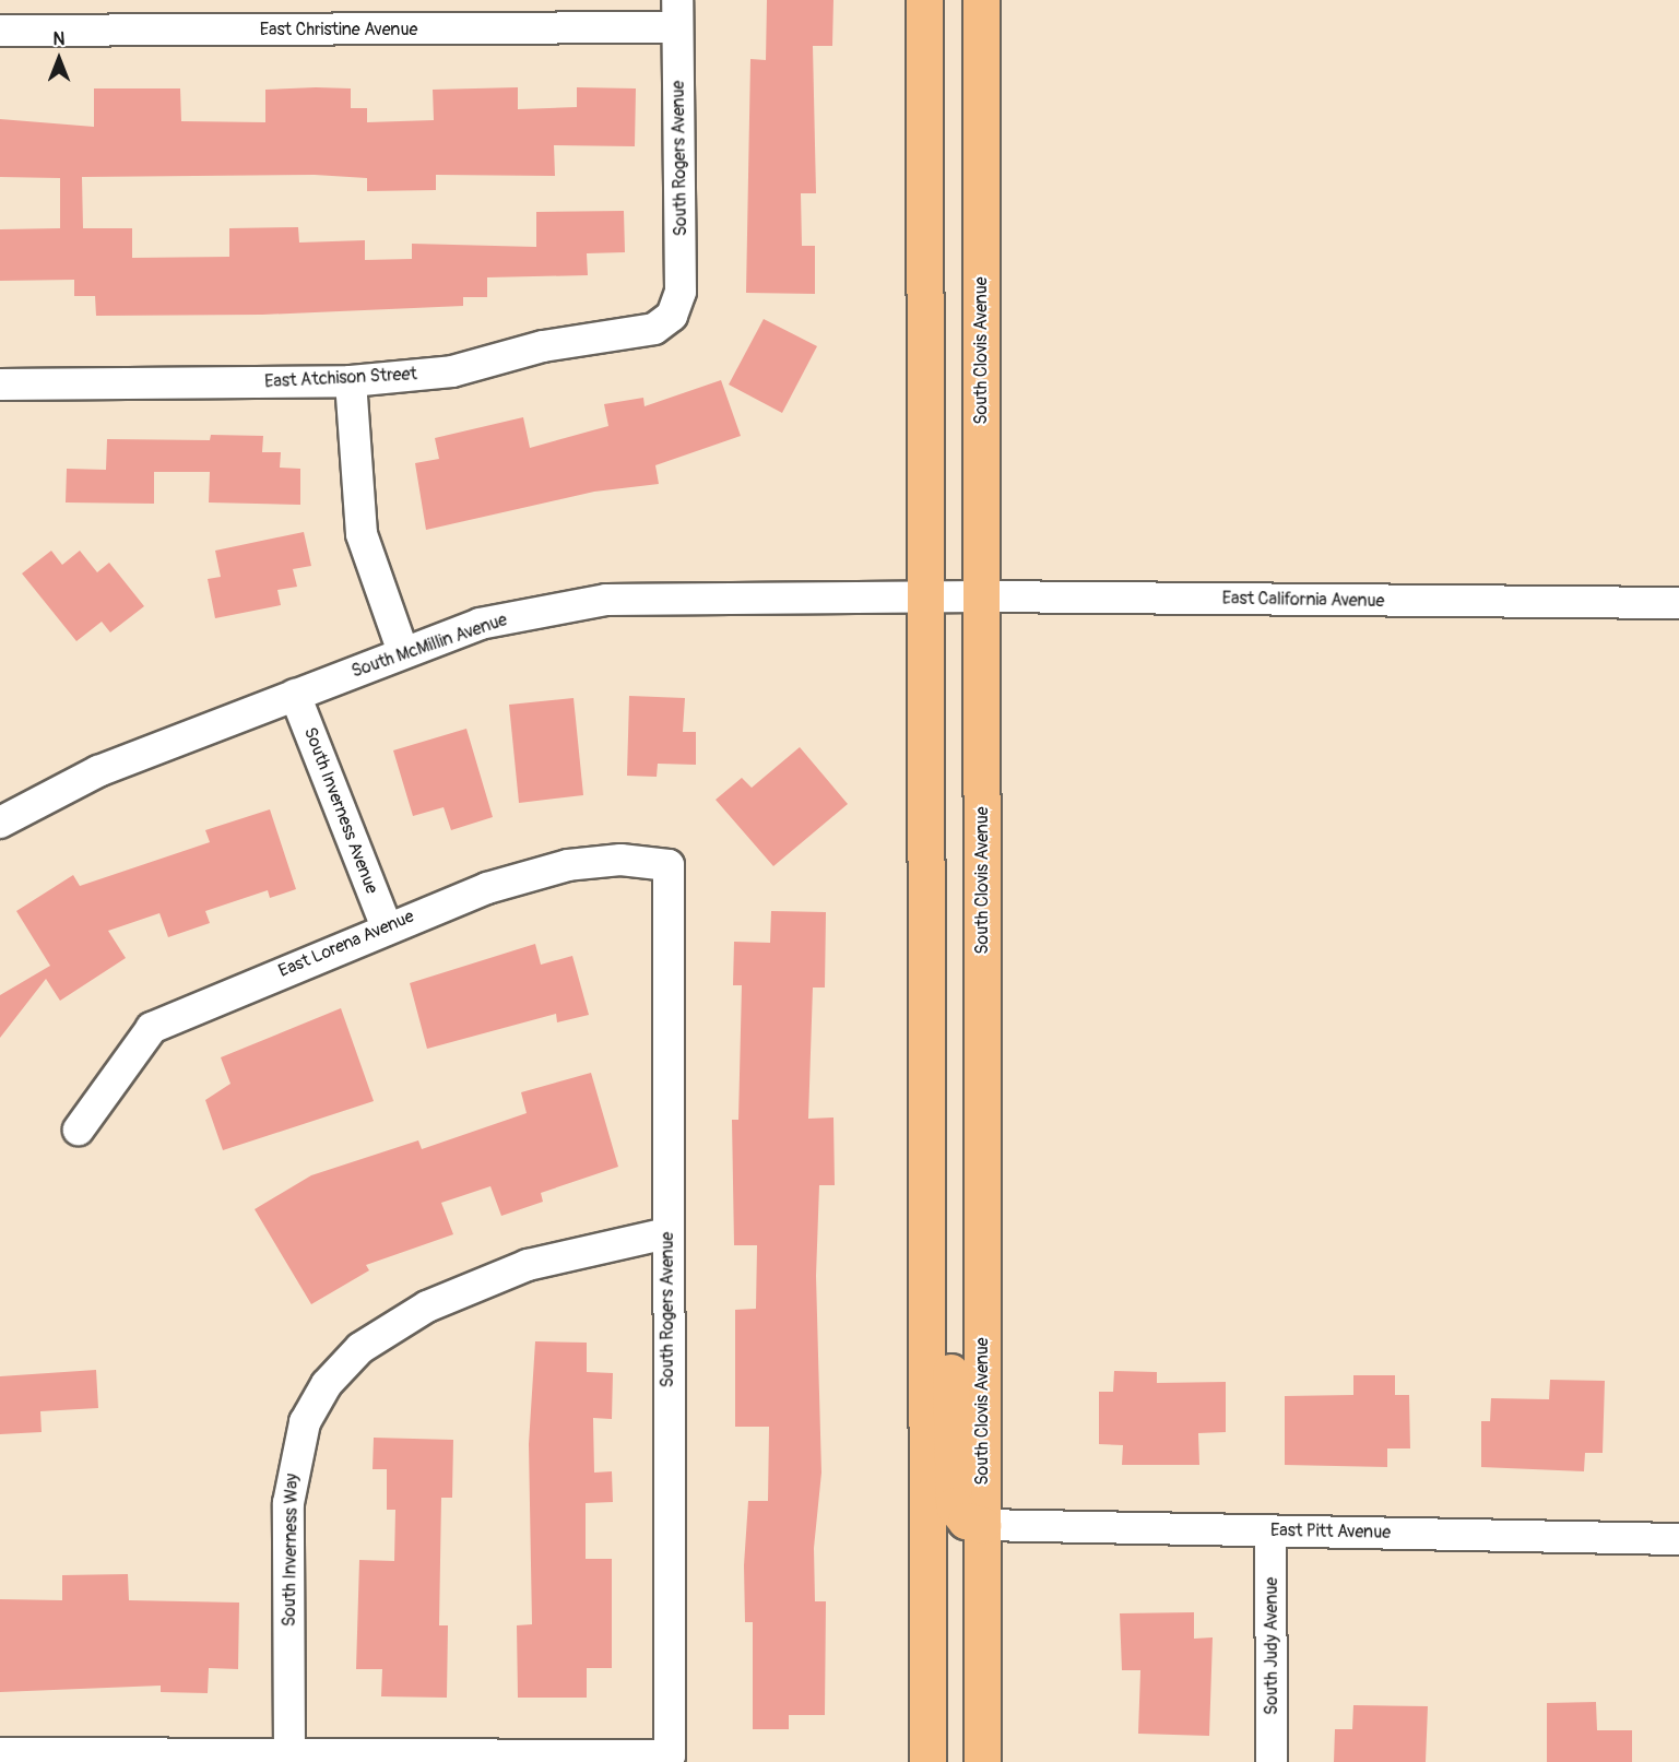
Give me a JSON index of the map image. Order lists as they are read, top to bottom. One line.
{"streets":{"main road":["South Clovis Avenue"],"street":["East Christine Avenue","South Rogers Avenue","East Atchison Street","East California Avenue","South McMillin Avenue","South Inverness Avenue","East Lorena Avenue","East Pitt Avenue","South Inverness Way","South Judy Avenue"]},"crossings":[["East Christine Avenue","South Rogers Avenue"],["South Rogers Avenue","East Atchison Street"],["South Rogers Avenue","East Lorena Avenue"],["South Rogers Avenue","South Inverness Way"],["South Clovis Avenue","East California Avenue"],["South Clovis Avenue","East Pitt Avenue"],["East California Avenue","South McMillin Avenue"],["South McMillin Avenue","South Inverness Avenue"],["South Inverness Avenue","East Lorena Avenue"],["East Pitt Avenue","South Judy Avenue"]],"north":"top"}
